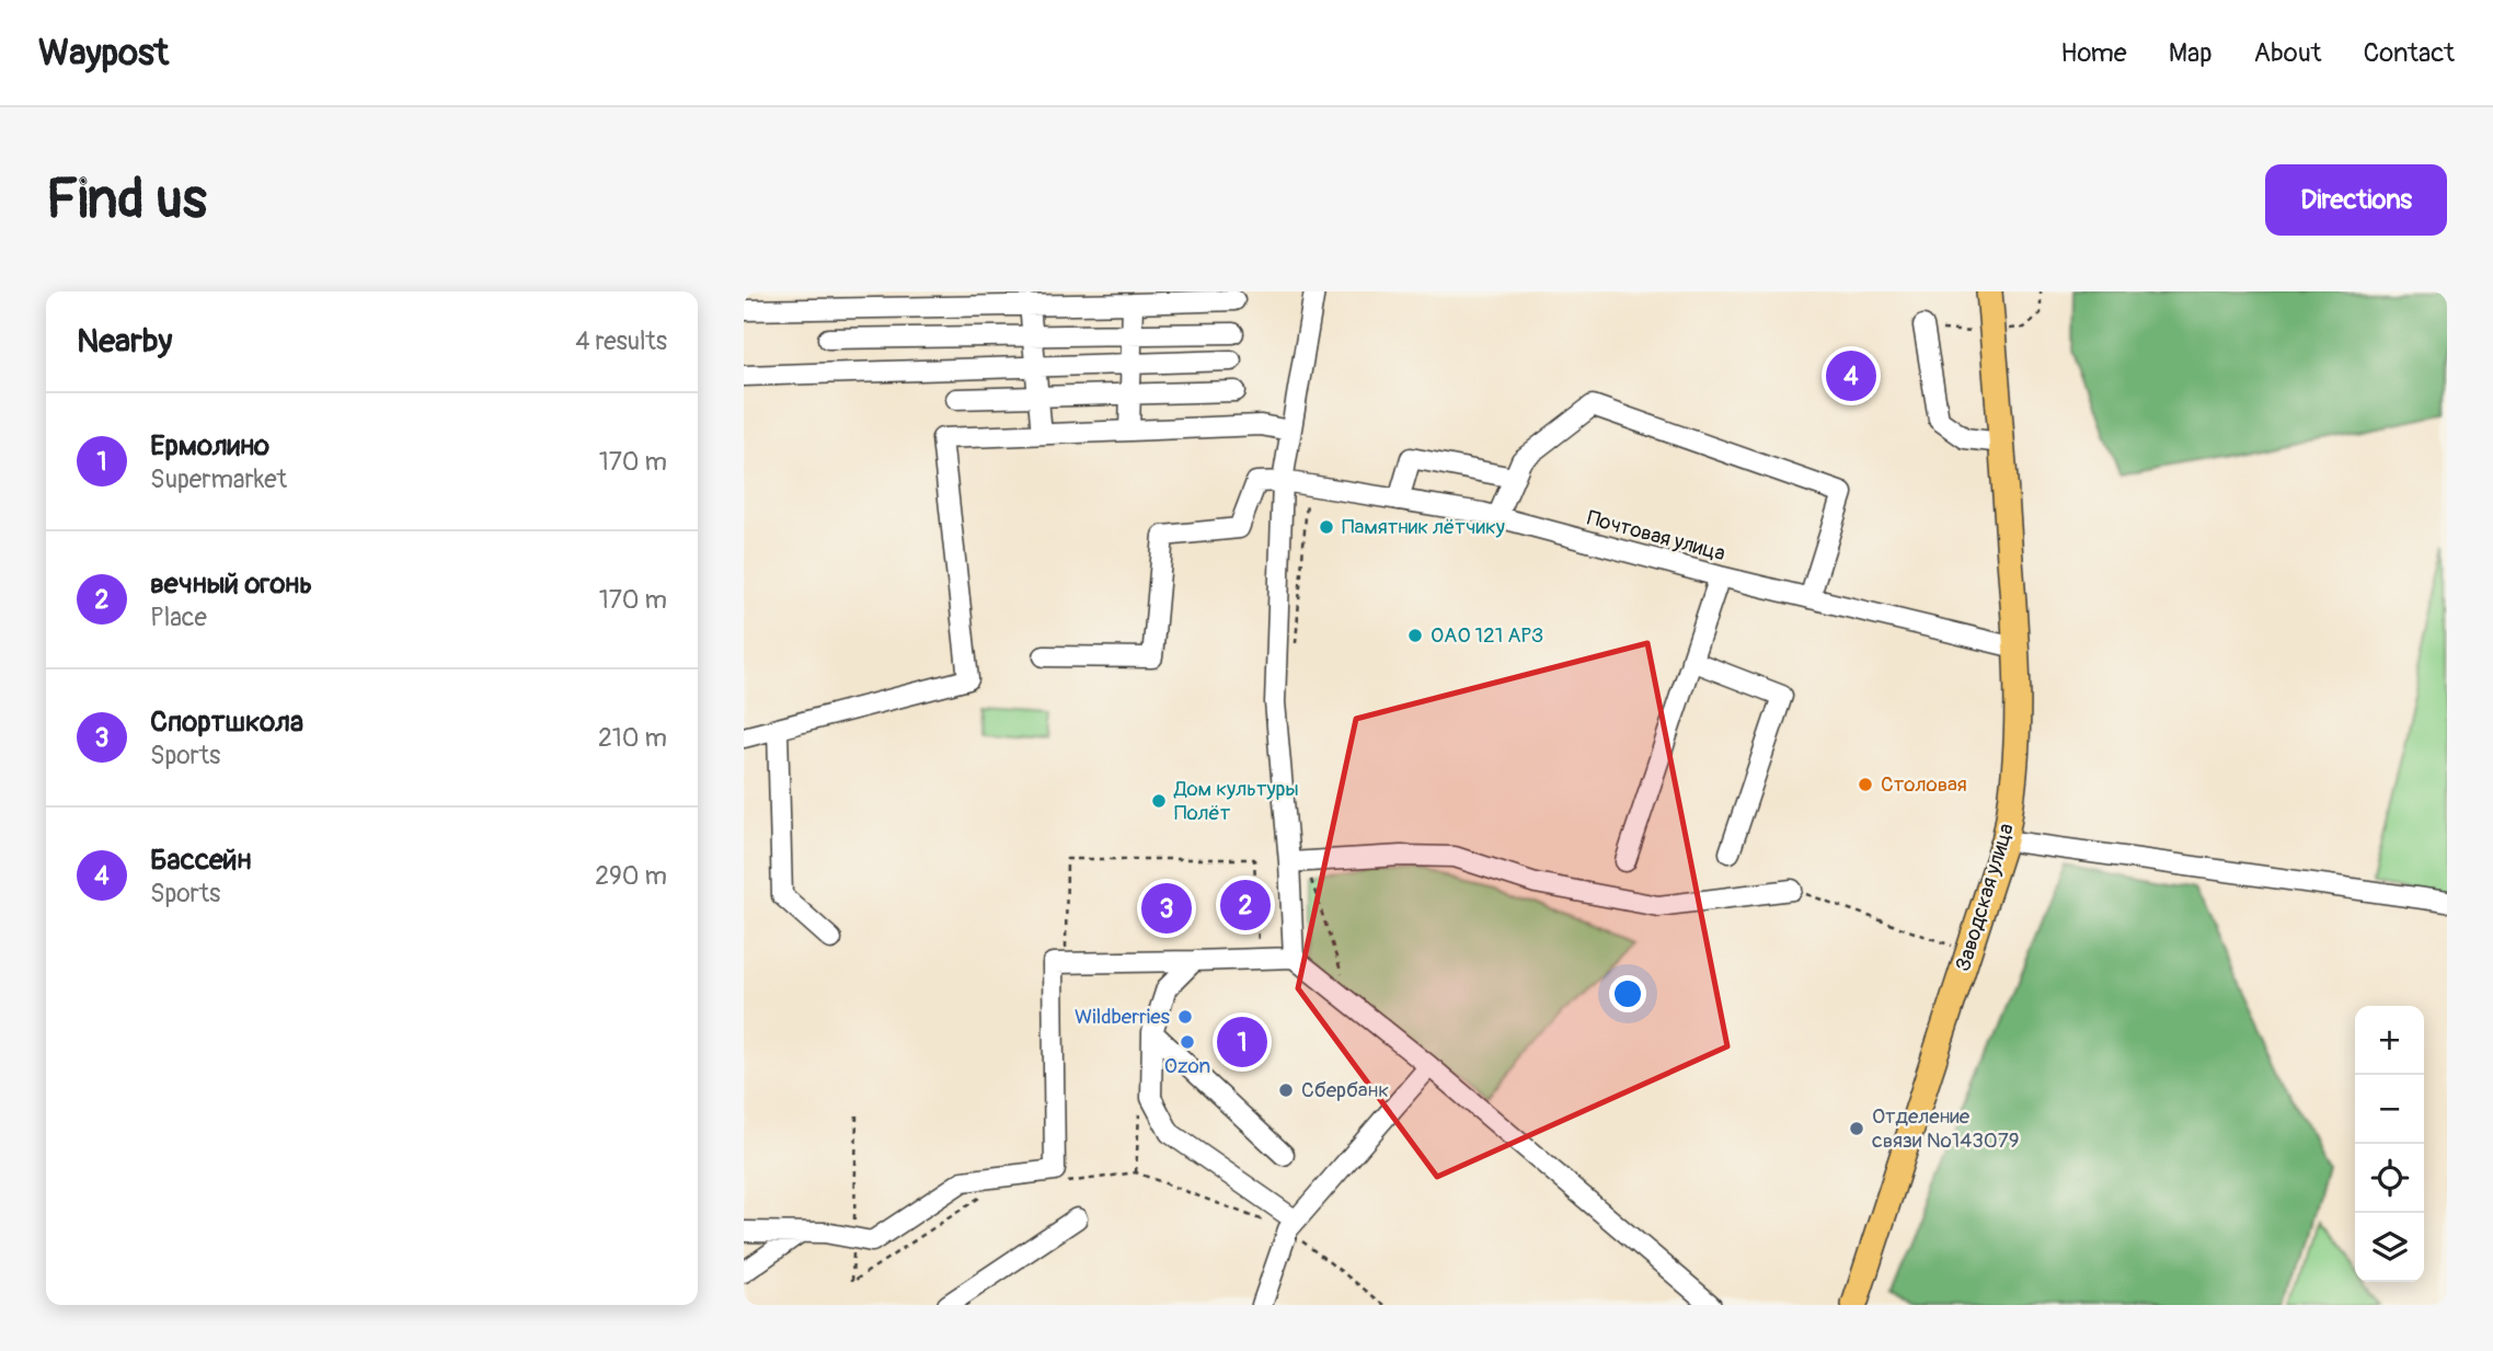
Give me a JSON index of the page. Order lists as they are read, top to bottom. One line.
{"streets":{"main road":["Заводская улица"],"street":["Почтовая улица"]},"crossings":[["Почтовая улица","Заводская улица"]],"places":["Памятник лётчику","OAO 121 АРЗ","Столовая","Дом культуры Полёт","Wildberries","Ozon","Сбербанк","Отделение связи №143079"],"page":{"header":"Waypost","nav":["Home","Map","About","Contact"],"buttons":"Directions","title":"Find us","heading":["Nearby","4 results"],"pins":["4","2","3","1"],"list":[{"mark":"1","name":"Ермолино","note":"Supermarket","value":"170 m"},{"mark":"2","name":"вечный огонь","note":"Place","value":"170 m"},{"mark":"3","name":"Спортшкола","note":"Sports","value":"210 m"},{"mark":"4","name":"Бассейн","note":"Sports","value":"290 m"}],"map_buttons":["+","−"]}}
